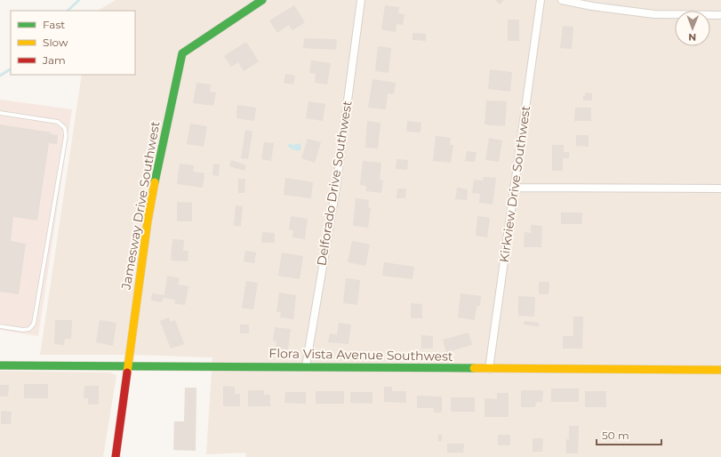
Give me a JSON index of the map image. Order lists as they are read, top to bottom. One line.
{"streets":{"street":["Delforado Drive Southwest","Kirkview Drive Southwest","Jamesway Drive Southwest","Flora Vista Avenue Southwest"]},"crossings":[["Delforado Drive Southwest","Flora Vista Avenue Southwest"],["Kirkview Drive Southwest","Flora Vista Avenue Southwest"],["Jamesway Drive Southwest","Flora Vista Avenue Southwest"]],"legend":["Fast","Slow","Jam"],"scale_bar":"50 m","north":"bottom"}
